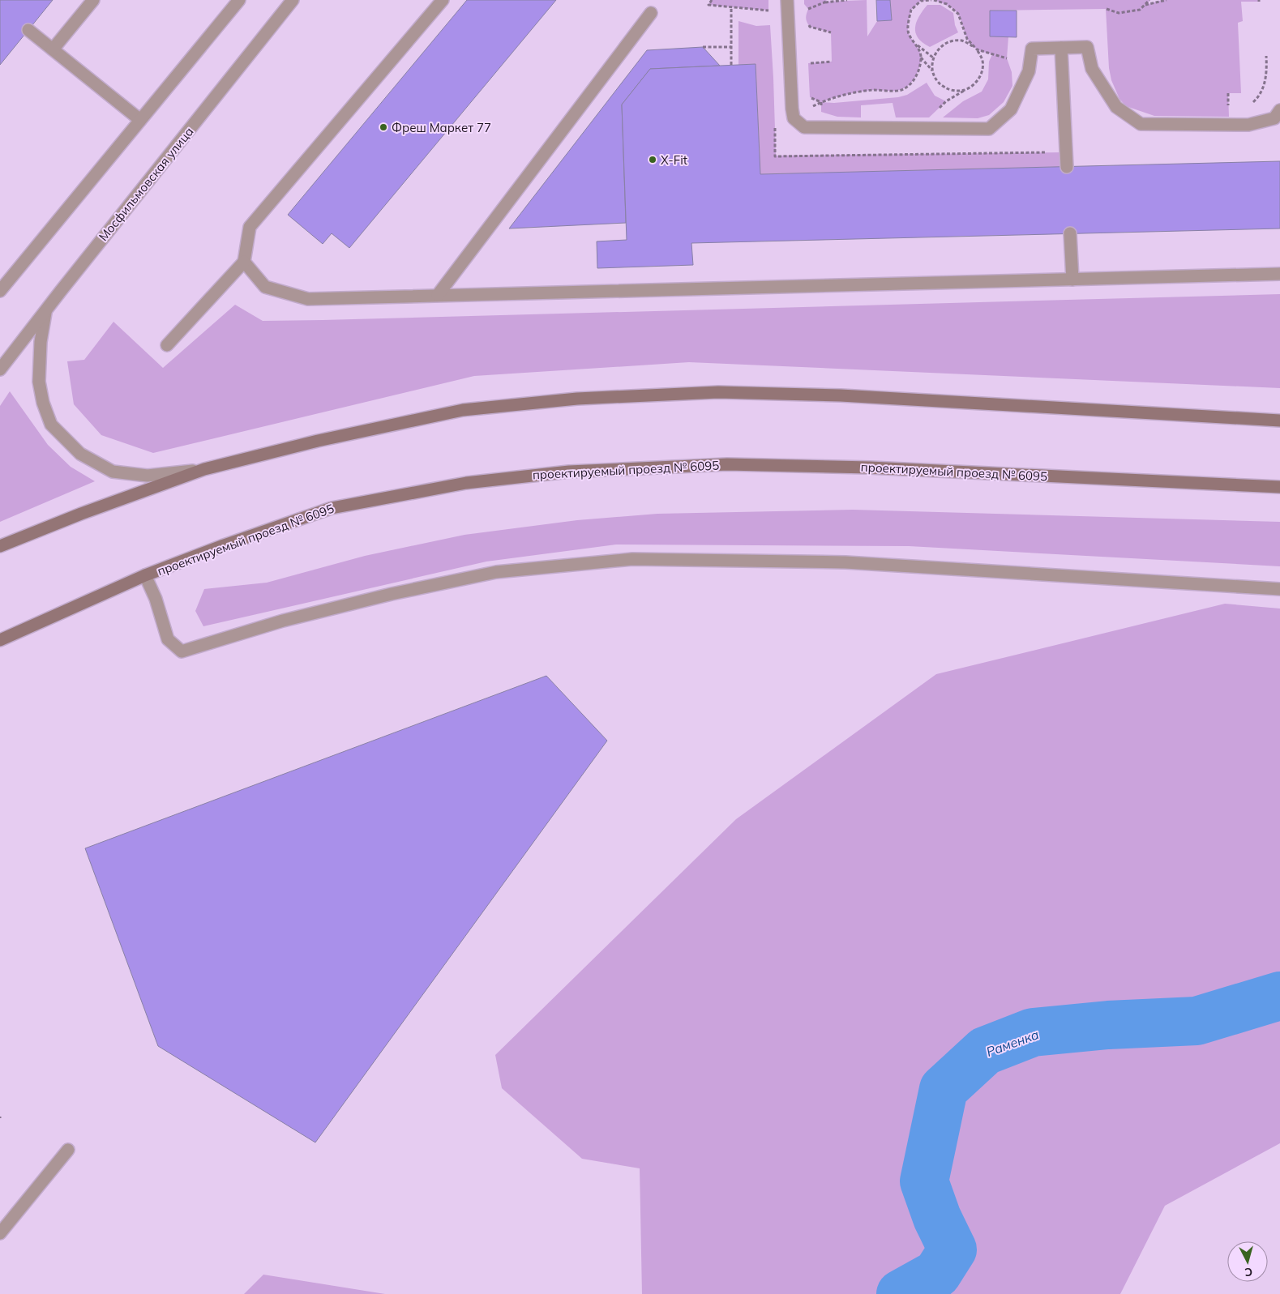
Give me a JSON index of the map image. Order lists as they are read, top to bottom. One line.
{"streets":{"main road":["проектируемый проезд № 6095"],"street":["Мосфильмовская улица"]},"water":["Раменка"],"places":["Фреш Маркет 77","X-Fit"],"north":"bottom"}
